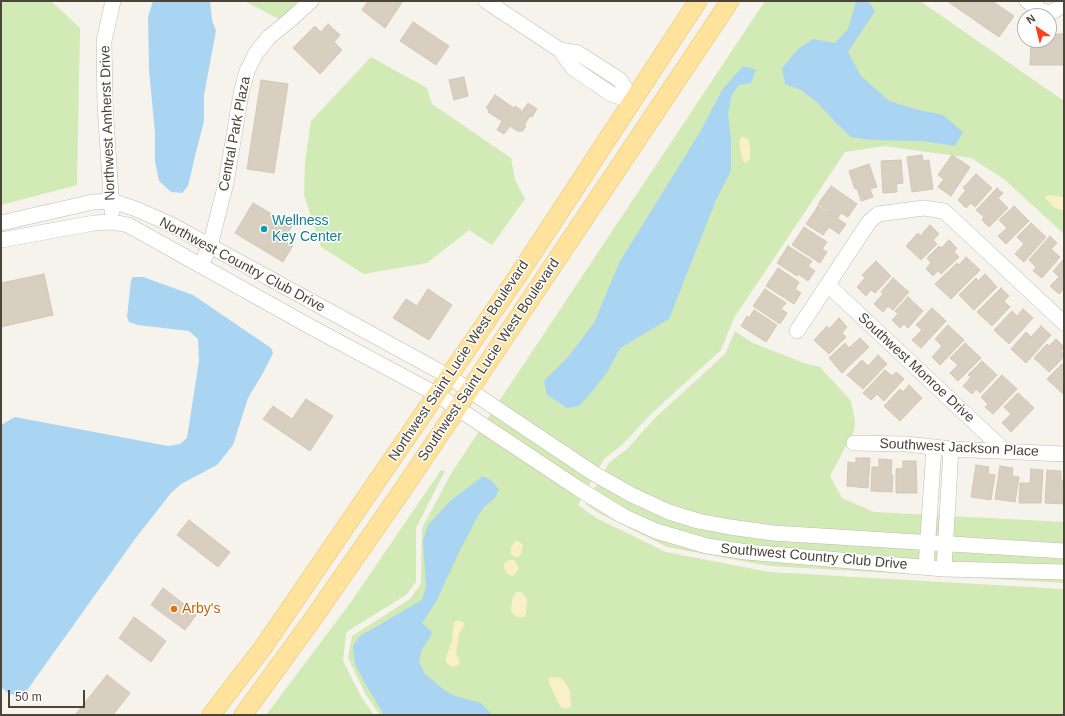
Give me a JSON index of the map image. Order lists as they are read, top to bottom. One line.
{"streets":{"main road":["Southwest Saint Lucie West Boulevard","Northwest Saint Lucie West Boulevard"],"street":["Northwest Amherst Drive","Central Park Plaza","Northwest Country Club Drive","Southwest Monroe Drive","Southwest Jackson Place","Southwest Country Club Drive"]},"crossings":[["Northwest Amherst Drive","Northwest Country Club Drive"],["Central Park Plaza","Northwest Country Club Drive"],["Northwest Country Club Drive","Southwest Saint Lucie West Boulevard"],["Northwest Country Club Drive","Northwest Saint Lucie West Boulevard"],["Northwest Country Club Drive","Southwest Country Club Drive"],["Southwest Saint Lucie West Boulevard","Southwest Country Club Drive"],["Southwest Monroe Drive","Southwest Jackson Place"]],"places":["Wellness Key Center","Arby's"],"scale_bar":"50 m","north":"top left"}
